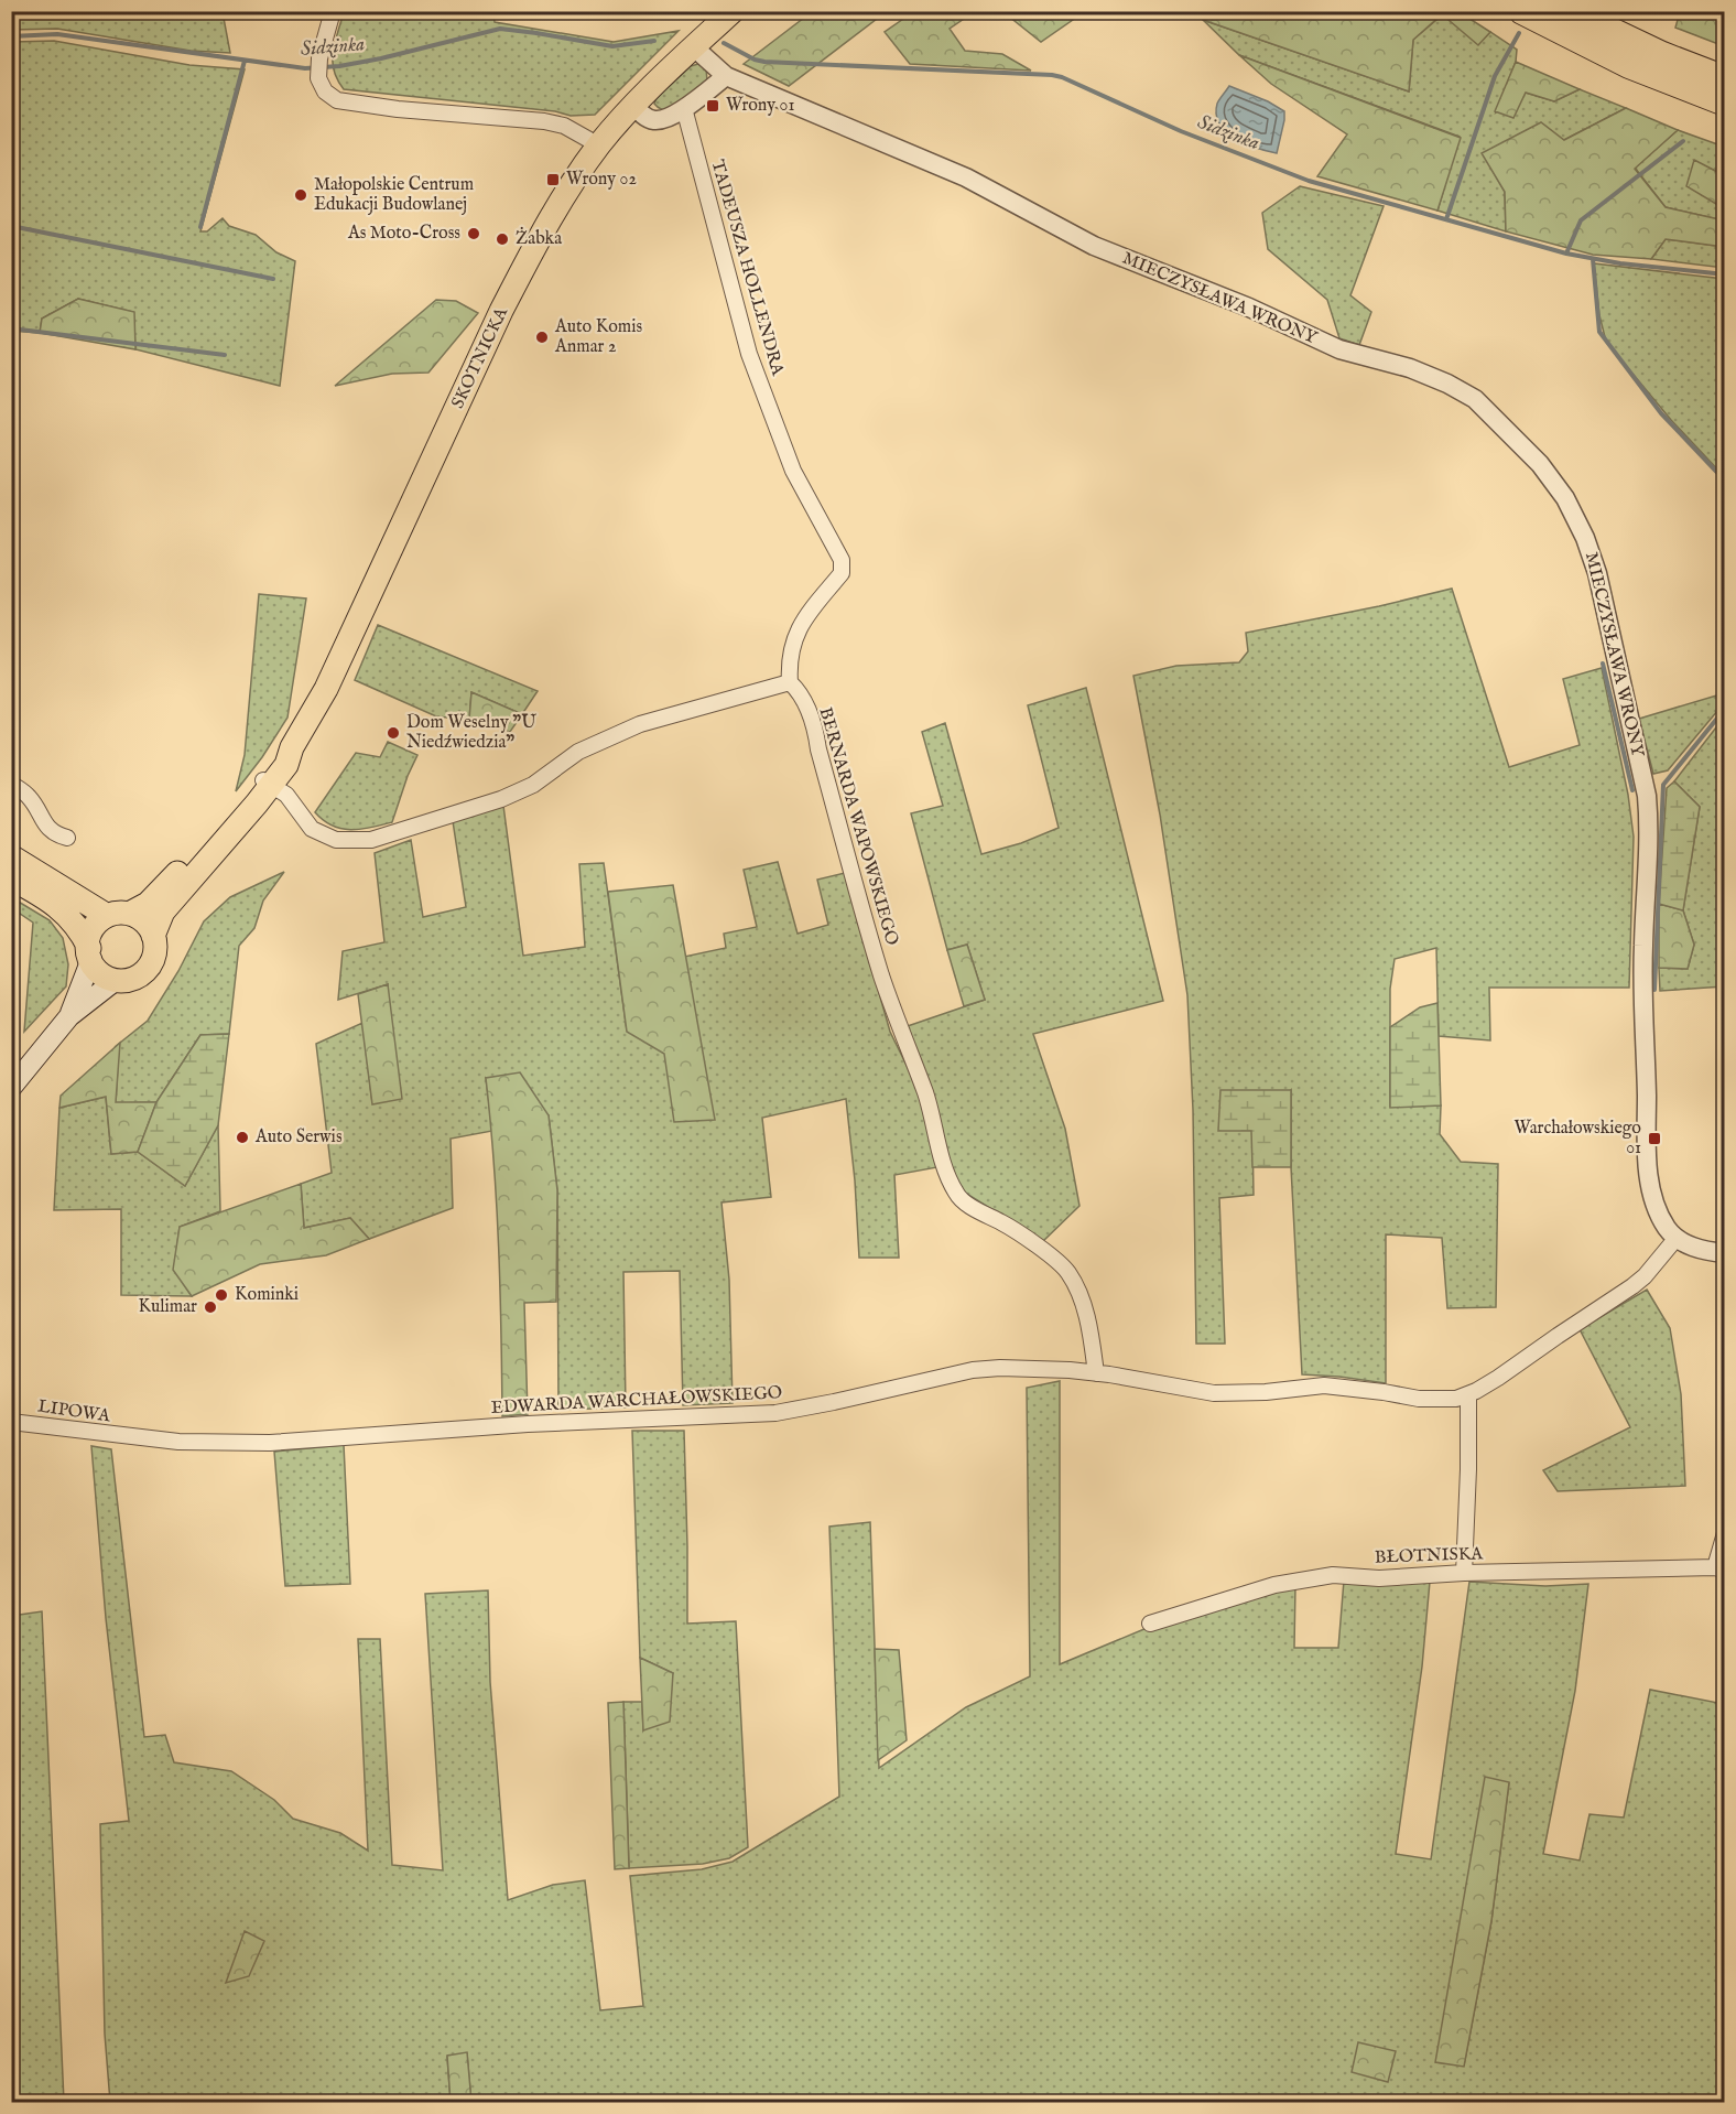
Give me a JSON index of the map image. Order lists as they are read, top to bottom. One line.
{"streets":{"main road":["SKOTNICKA"],"street":["TADEUSZA HOLLENDRA","MIECZYSŁAWA WRONY","BERNARDA WAPOWSKIEGO","EDWARDA WARCHAŁOWSKIEGO","LIPOWA","BŁOTNISKA"]},"crossings":[["TADEUSZA HOLLENDRA","BERNARDA WAPOWSKIEGO"],["MIECZYSŁAWA WRONY","SKOTNICKA"],["MIECZYSŁAWA WRONY","EDWARDA WARCHAŁOWSKIEGO"],["BERNARDA WAPOWSKIEGO","EDWARDA WARCHAŁOWSKIEGO"],["EDWARDA WARCHAŁOWSKIEGO","LIPOWA"]],"water":["Sidzinka"],"places":{"transit":["Wrony 01","Wrony 02","Warchałowskiego 01"],"other":["Małopolskie Centrum Edukacji Budowlanej","As Moto-Cross","Żabka","Auto Komis Anmar 2","Dom Weselny \"U Niedźwiedzia\"","Auto Serwis","Kominki","Kulimar"]}}
